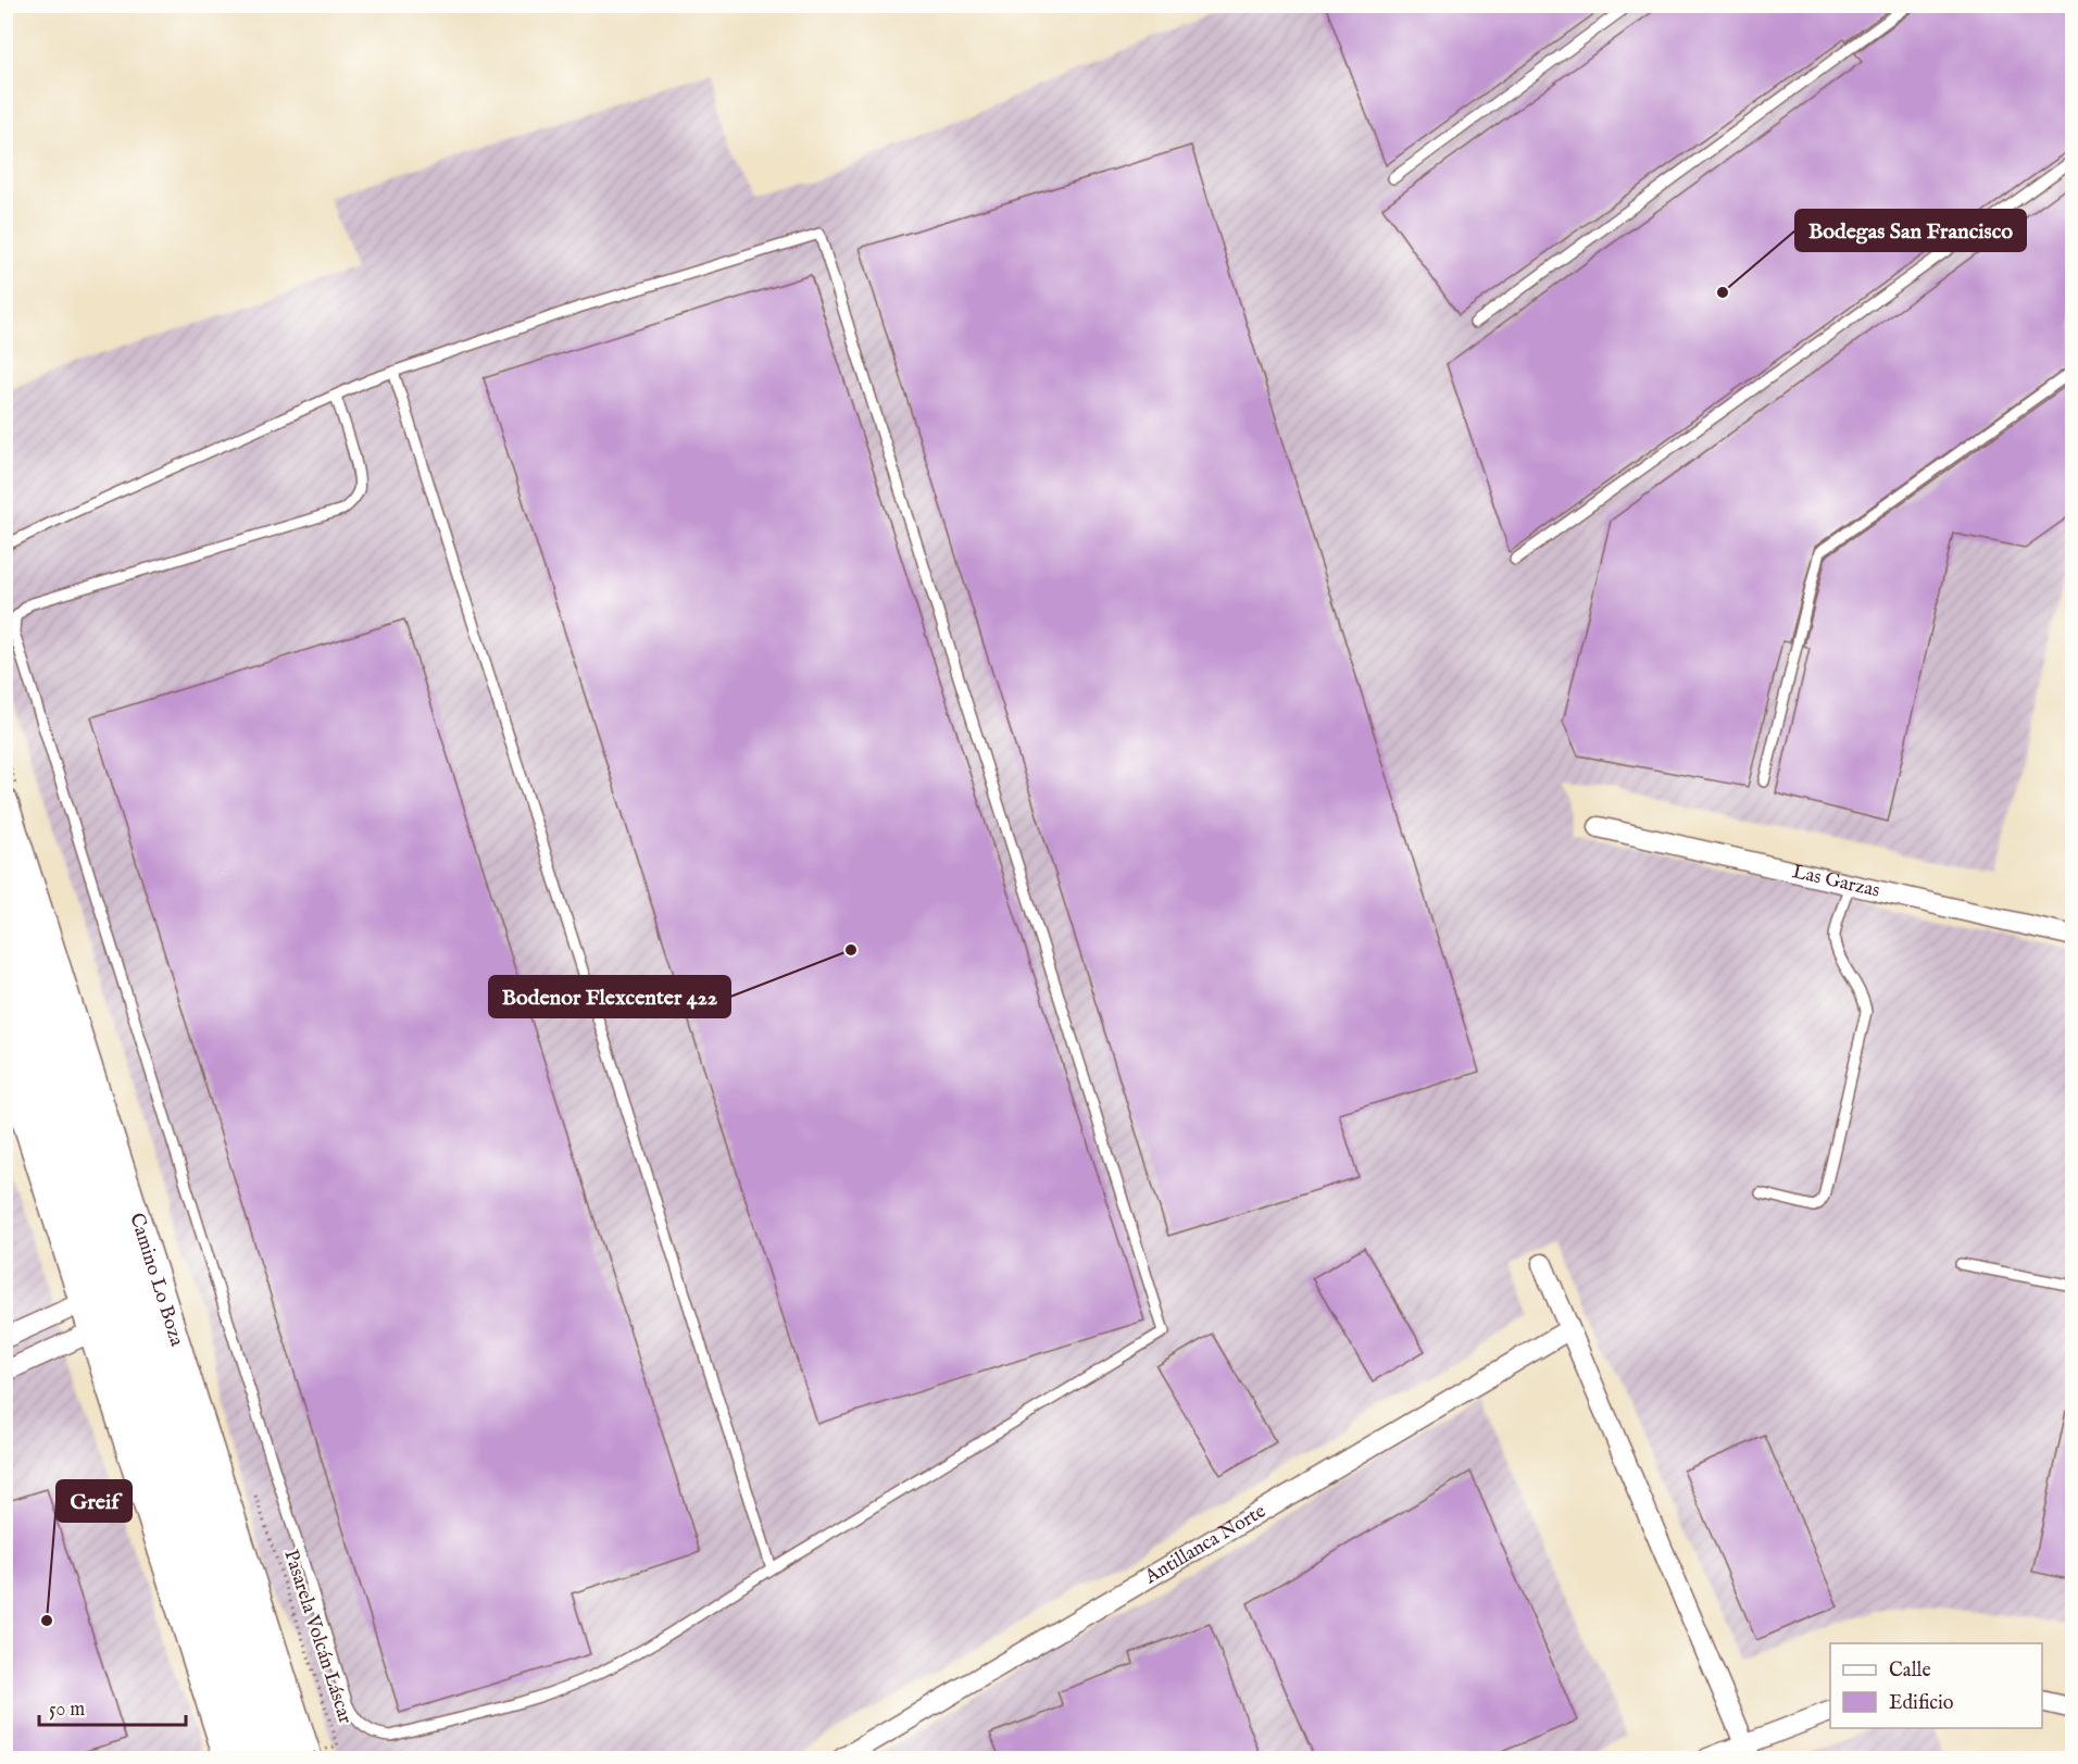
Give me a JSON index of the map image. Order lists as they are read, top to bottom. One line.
{"streets":{"street":["Las Garzas","Camino Lo Boza","Antillanca Norte"],"path":["Pasarela Volcán Láscar"]},"places":["Bodegas San Francisco","Bodenor Flexcenter 422","Greif"],"legend":["Calle","Edificio"],"scale_bar":"50 m"}
